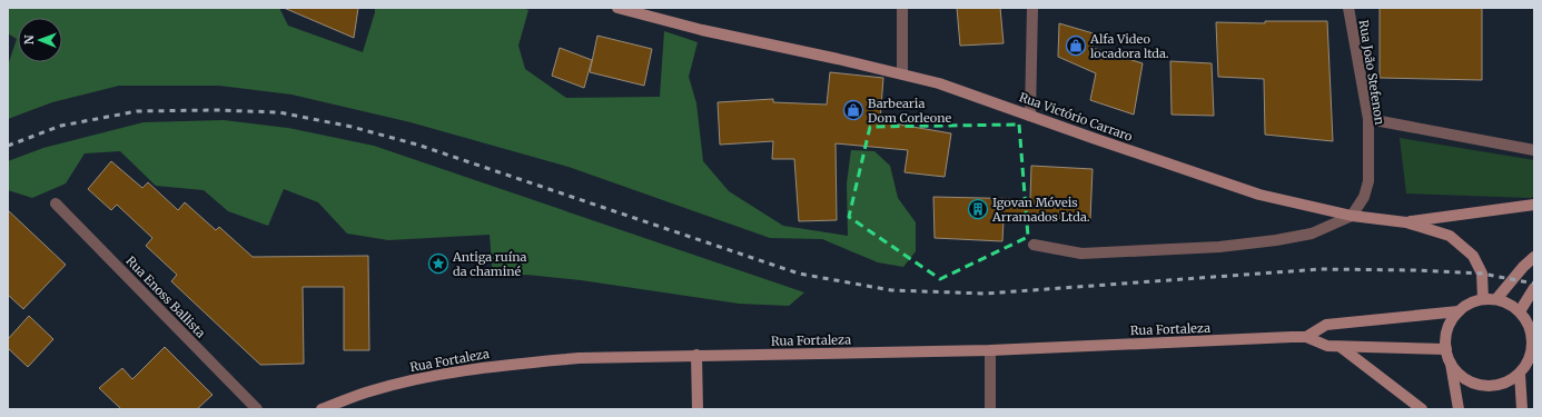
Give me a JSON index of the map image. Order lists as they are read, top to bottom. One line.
{"streets":{"main road":["Rua Victório Carraro","Rua Fortaleza"],"street":["Rua João Stefenon","Rua Enoss Ballista"]},"crossings":[["Rua João Stefenon","Rua Victório Carraro"],["Rua Victório Carraro","Rua Fortaleza"]],"places":{"shop":["Alfa Video locadora ltda.","Barbearia Dom Corleone"],"building":["Igovan Móveis Arramados Ltda."],"place":["Antiga ruína da chaminé"]},"north":"left"}
